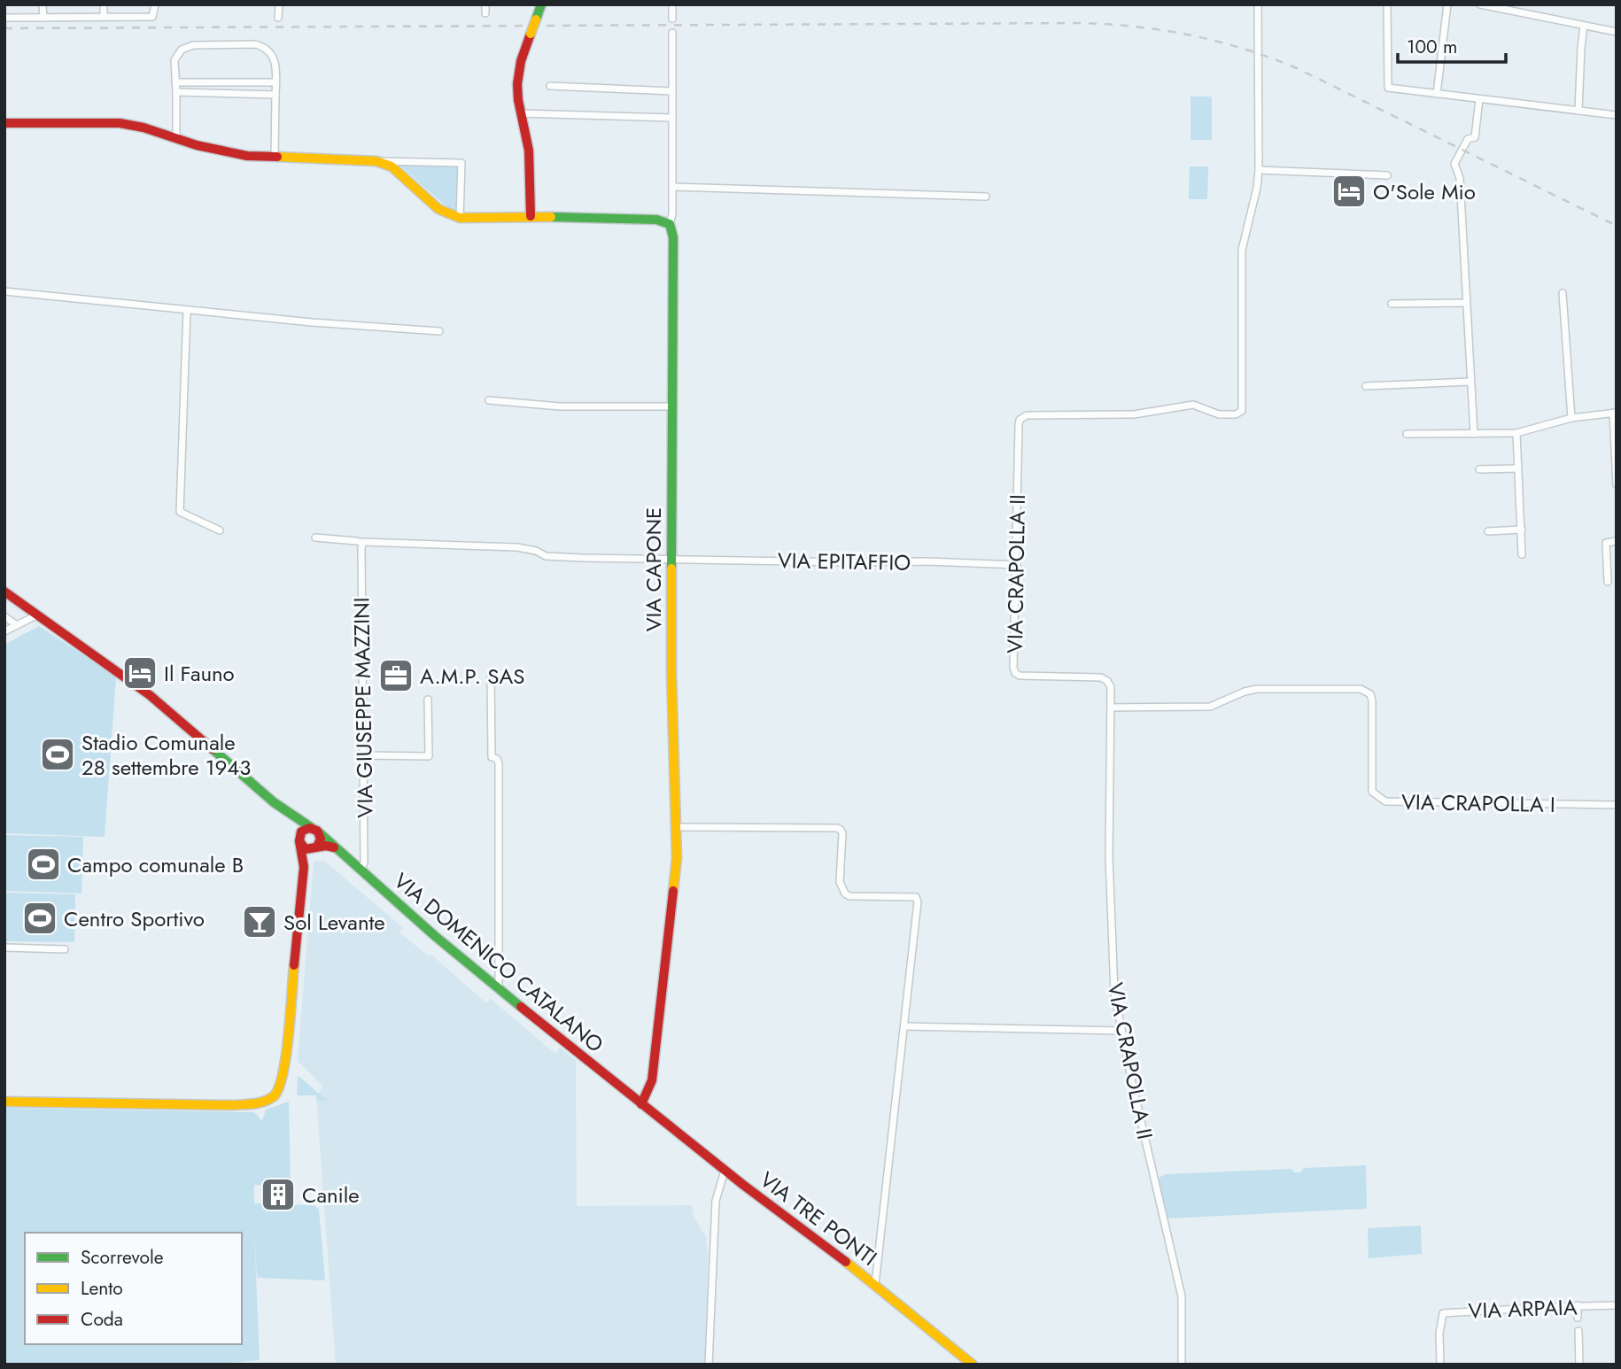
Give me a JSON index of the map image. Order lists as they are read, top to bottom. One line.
{"streets":{"street":["VIA EPITAFFIO","VIA CAPONE","VIA CRAPOLLA II","VIA GIUSEPPE MAZZINI","VIA CRAPOLLA I","VIA DOMENICO CATALANO","VIA TRE PONTI","VIA ARPAIA"]},"crossings":[["VIA EPITAFFIO","VIA CAPONE"],["VIA EPITAFFIO","VIA CRAPOLLA II"],["VIA CAPONE","VIA DOMENICO CATALANO"],["VIA CAPONE","VIA TRE PONTI"],["VIA CRAPOLLA II","VIA CRAPOLLA I"],["VIA GIUSEPPE MAZZINI","VIA DOMENICO CATALANO"],["VIA DOMENICO CATALANO","VIA TRE PONTI"]],"places":{"hotel":["O'Sole Mio","Il Fauno"],"office":["A.M.P. SAS"],"sports":["Stadio Comunale 28 settembre 1943","Campo comunale B","Centro Sportivo"],"bar":["Sol Levante"],"building":["Canile"]},"legend":["Scorrevole","Lento","Coda"],"scale_bar":"100 m"}
